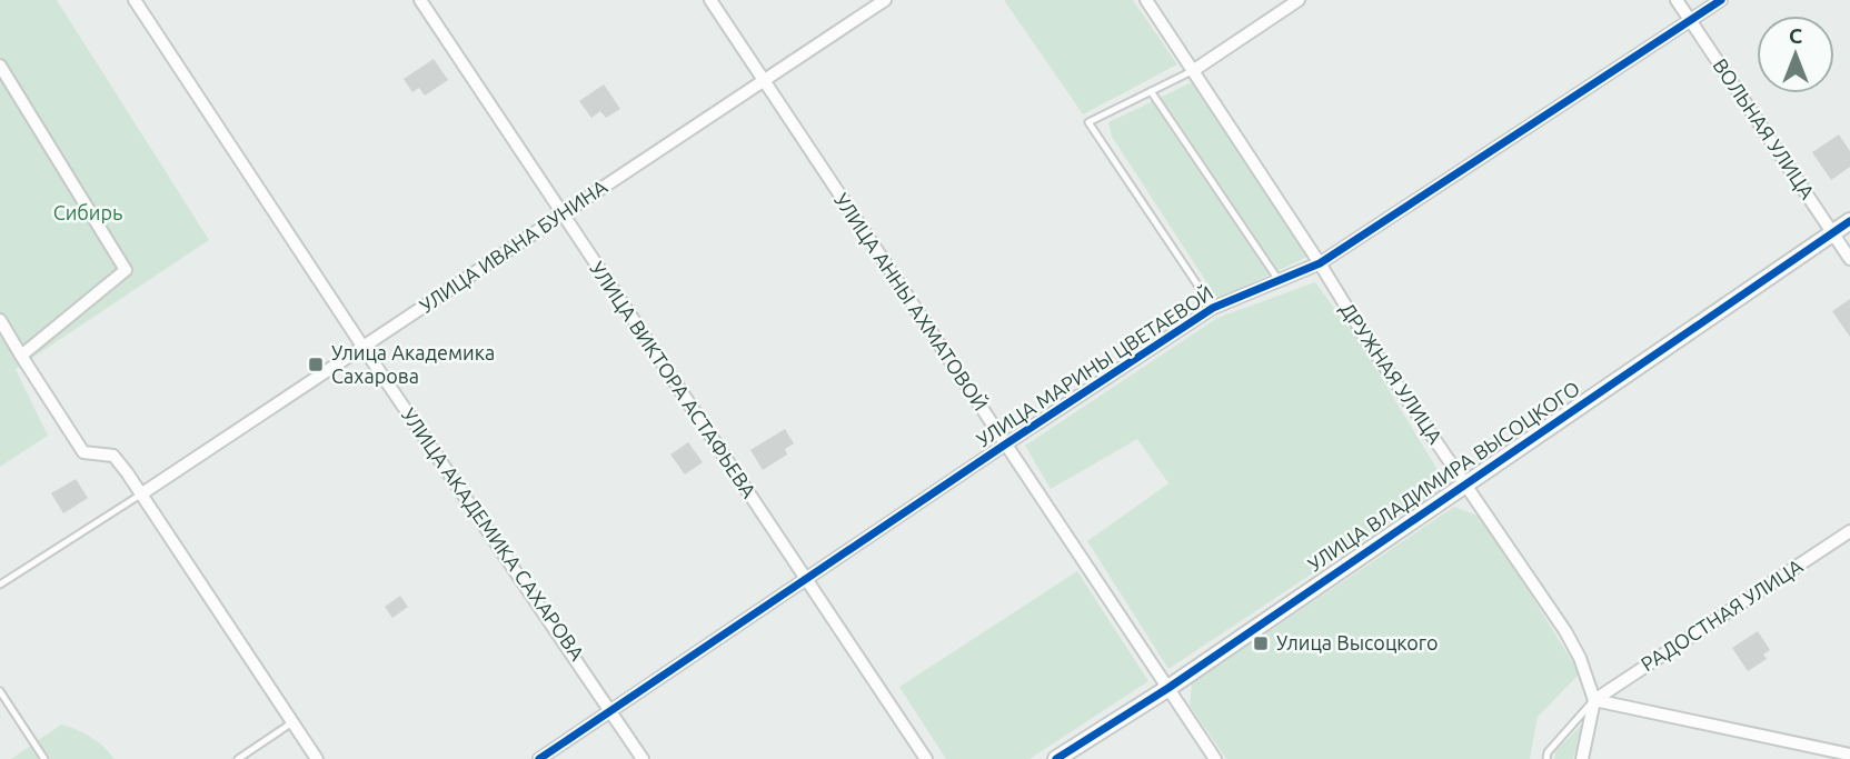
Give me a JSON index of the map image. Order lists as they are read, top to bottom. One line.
{"streets":{"street":["ВОЛЬНАЯ УЛИЦА","УЛИЦА ИВАНА БУНИНА","УЛИЦА АННЫ АХМАТОВОЙ","УЛИЦА МАРИНЫ ЦВЕТАЕВОЙ","ДРУЖНАЯ УЛИЦА","УЛИЦА ВИКТОРА АСТАФЬЕВА","УЛИЦА ВЛАДИМИРА ВЫСОЦКОГО","УЛИЦА АКАДЕМИКА САХАРОВА","РАДОСТНАЯ УЛИЦА"]},"crossings":[["ВОЛЬНАЯ УЛИЦА","УЛИЦА МАРИНЫ ЦВЕТАЕВОЙ"],["ВОЛЬНАЯ УЛИЦА","УЛИЦА ВЛАДИМИРА ВЫСОЦКОГО"],["УЛИЦА ИВАНА БУНИНА","УЛИЦА АННЫ АХМАТОВОЙ"],["УЛИЦА ИВАНА БУНИНА","УЛИЦА ВИКТОРА АСТАФЬЕВА"],["УЛИЦА ИВАНА БУНИНА","УЛИЦА АКАДЕМИКА САХАРОВА"],["УЛИЦА АННЫ АХМАТОВОЙ","УЛИЦА МАРИНЫ ЦВЕТАЕВОЙ"],["УЛИЦА АННЫ АХМАТОВОЙ","УЛИЦА ВЛАДИМИРА ВЫСОЦКОГО"],["УЛИЦА МАРИНЫ ЦВЕТАЕВОЙ","ДРУЖНАЯ УЛИЦА"],["УЛИЦА МАРИНЫ ЦВЕТАЕВОЙ","УЛИЦА ВИКТОРА АСТАФЬЕВА"],["УЛИЦА МАРИНЫ ЦВЕТАЕВОЙ","УЛИЦА АКАДЕМИКА САХАРОВА"],["ДРУЖНАЯ УЛИЦА","УЛИЦА ВЛАДИМИРА ВЫСОЦКОГО"],["ДРУЖНАЯ УЛИЦА","РАДОСТНАЯ УЛИЦА"]],"parks":["Сибирь"],"places":{"transit":["Улица Академика Сахарова","Улица Высоцкого"]},"north":"top"}
